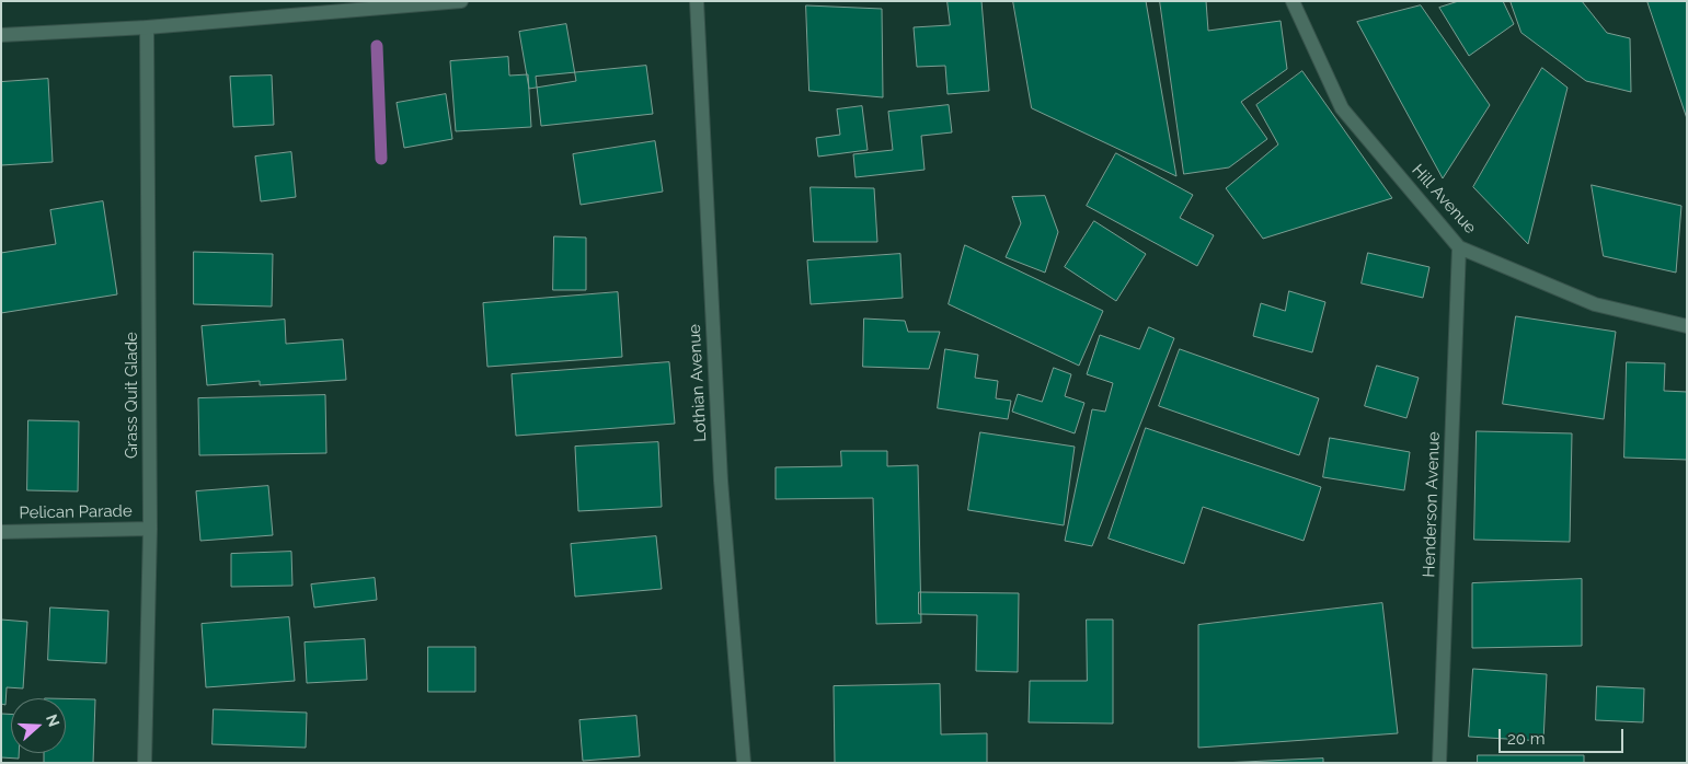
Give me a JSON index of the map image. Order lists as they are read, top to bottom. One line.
{"streets":{"street":["Hill Avenue","Lothian Avenue","Grass Quit Glade","Henderson Avenue","Pelican Parade"]},"crossings":[["Hill Avenue","Henderson Avenue"],["Grass Quit Glade","Pelican Parade"]],"scale_bar":"20 m","north":"right"}
